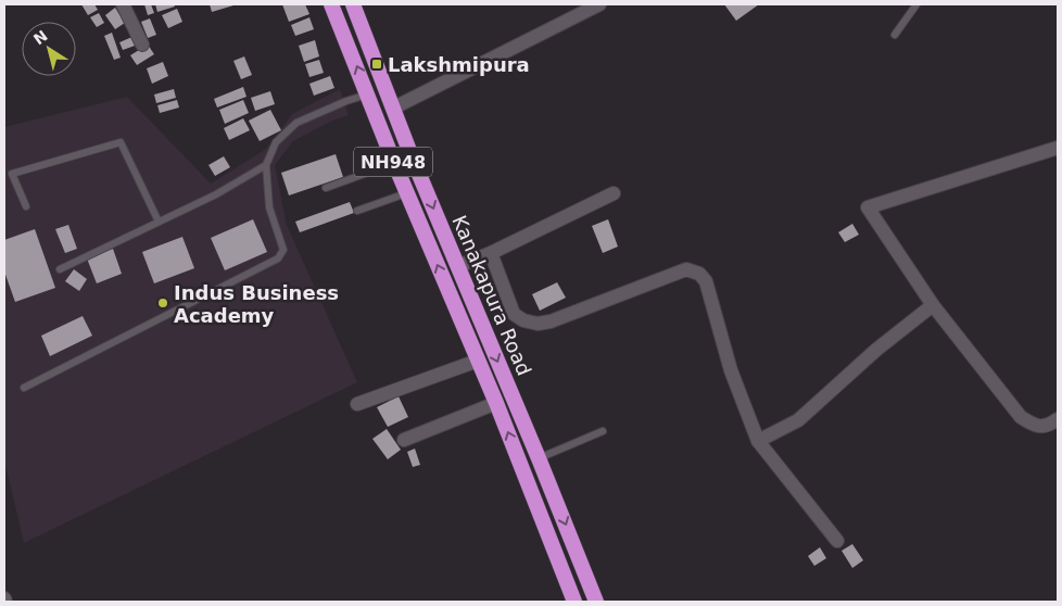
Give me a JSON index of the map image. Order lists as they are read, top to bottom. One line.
{"streets":{"highway":["NH948","Kanakapura Road"]},"places":{"transit":["Lakshmipura"],"other":["Indus Business Academy"]},"north":"top left"}
